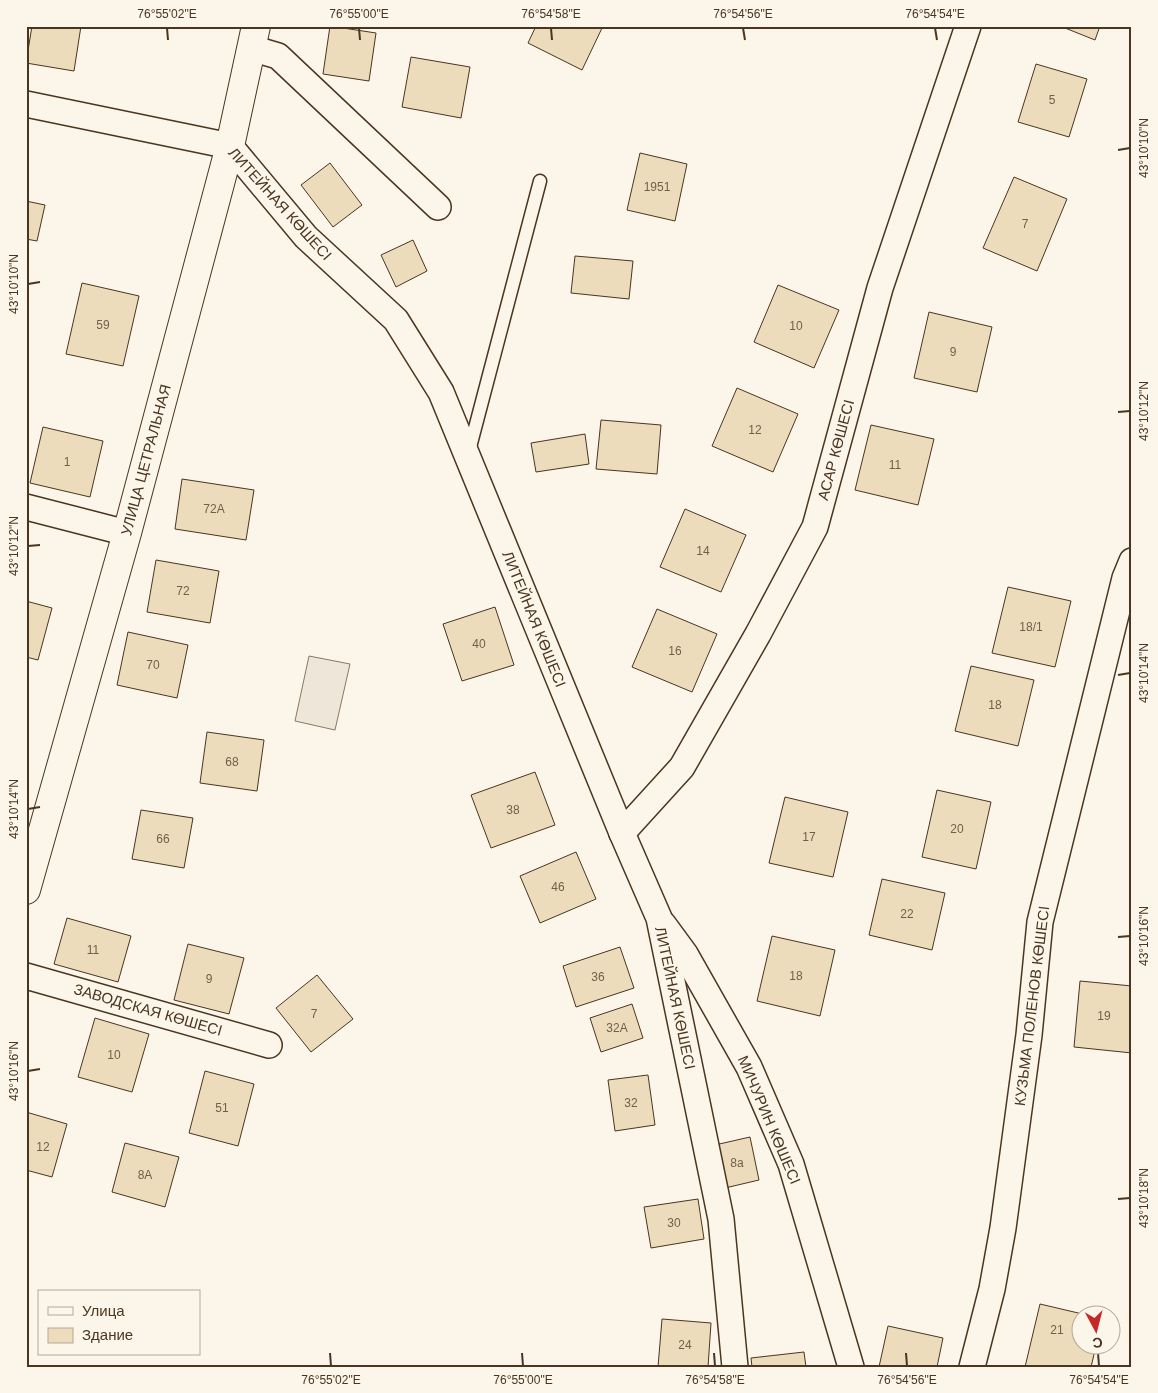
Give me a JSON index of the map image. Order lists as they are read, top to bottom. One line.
{"streets":{"street":["ЛИТЕЙНАЯ КӨШЕСІ","АСАР КӨШЕСІ","УЛИЦА ЦЕТРАЛЬНАЯ","КУЗЬМА ПОЛЕНОВ КӨШЕСІ","ЗАВОДСКАЯ КӨШЕСІ","МИЧУРИН КӨШЕСІ"]},"crossings":[["ЛИТЕЙНАЯ КӨШЕСІ","АСАР КӨШЕСІ"],["ЛИТЕЙНАЯ КӨШЕСІ","УЛИЦА ЦЕТРАЛЬНАЯ"],["ЛИТЕЙНАЯ КӨШЕСІ","МИЧУРИН КӨШЕСІ"]],"house_numbers":["5","1951","7","59","10","9","12","1","11","72А","14","72","18/1","40","16","70","18","68","38","20","17","66","46","22","11","18","36","9","7","19","32А","10","32","51","12","8а","8А","30","21","24"],"legend":["Улица","Здание"],"north":"bottom","coordinates":["76°55'02\"E","76°55'00\"E","76°54'58\"E","76°54'56\"E","76°54'54\"E","43°10'10\"N","43°10'12\"N","43°10'14\"N","43°10'16\"N","43°10'18\"N"]}
